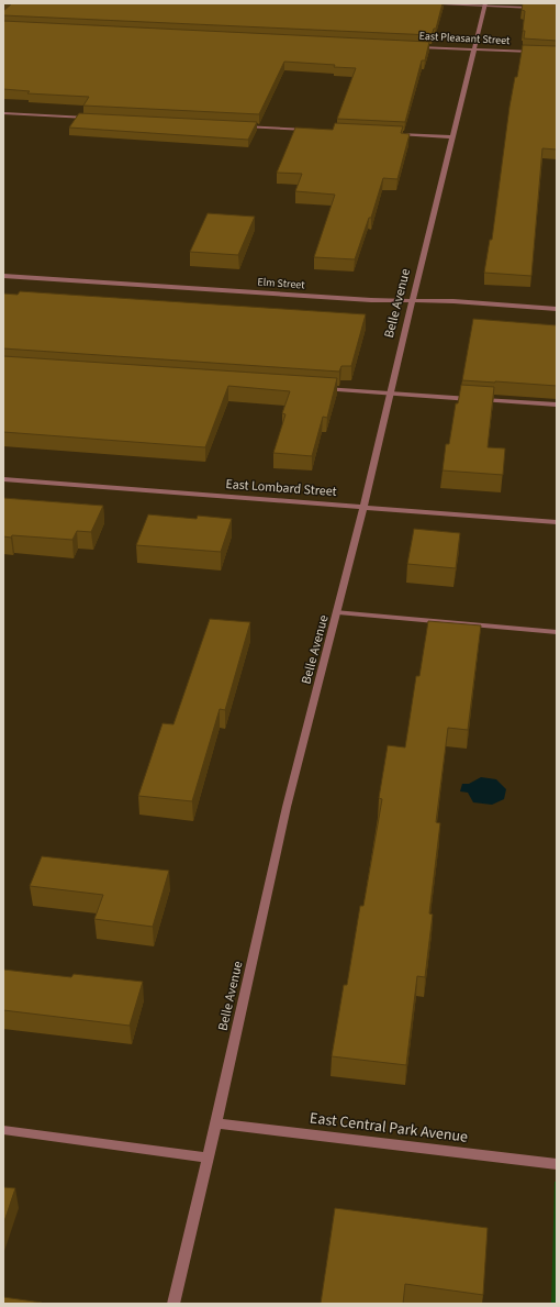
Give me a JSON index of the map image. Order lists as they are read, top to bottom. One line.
{"streets":{"street":["East Pleasant Street","Elm Street","Belle Avenue","East Lombard Street","East Central Park Avenue"]},"crossings":[["East Pleasant Street","Belle Avenue"],["Elm Street","Belle Avenue"],["Belle Avenue","East Lombard Street"],["Belle Avenue","East Central Park Avenue"]]}
